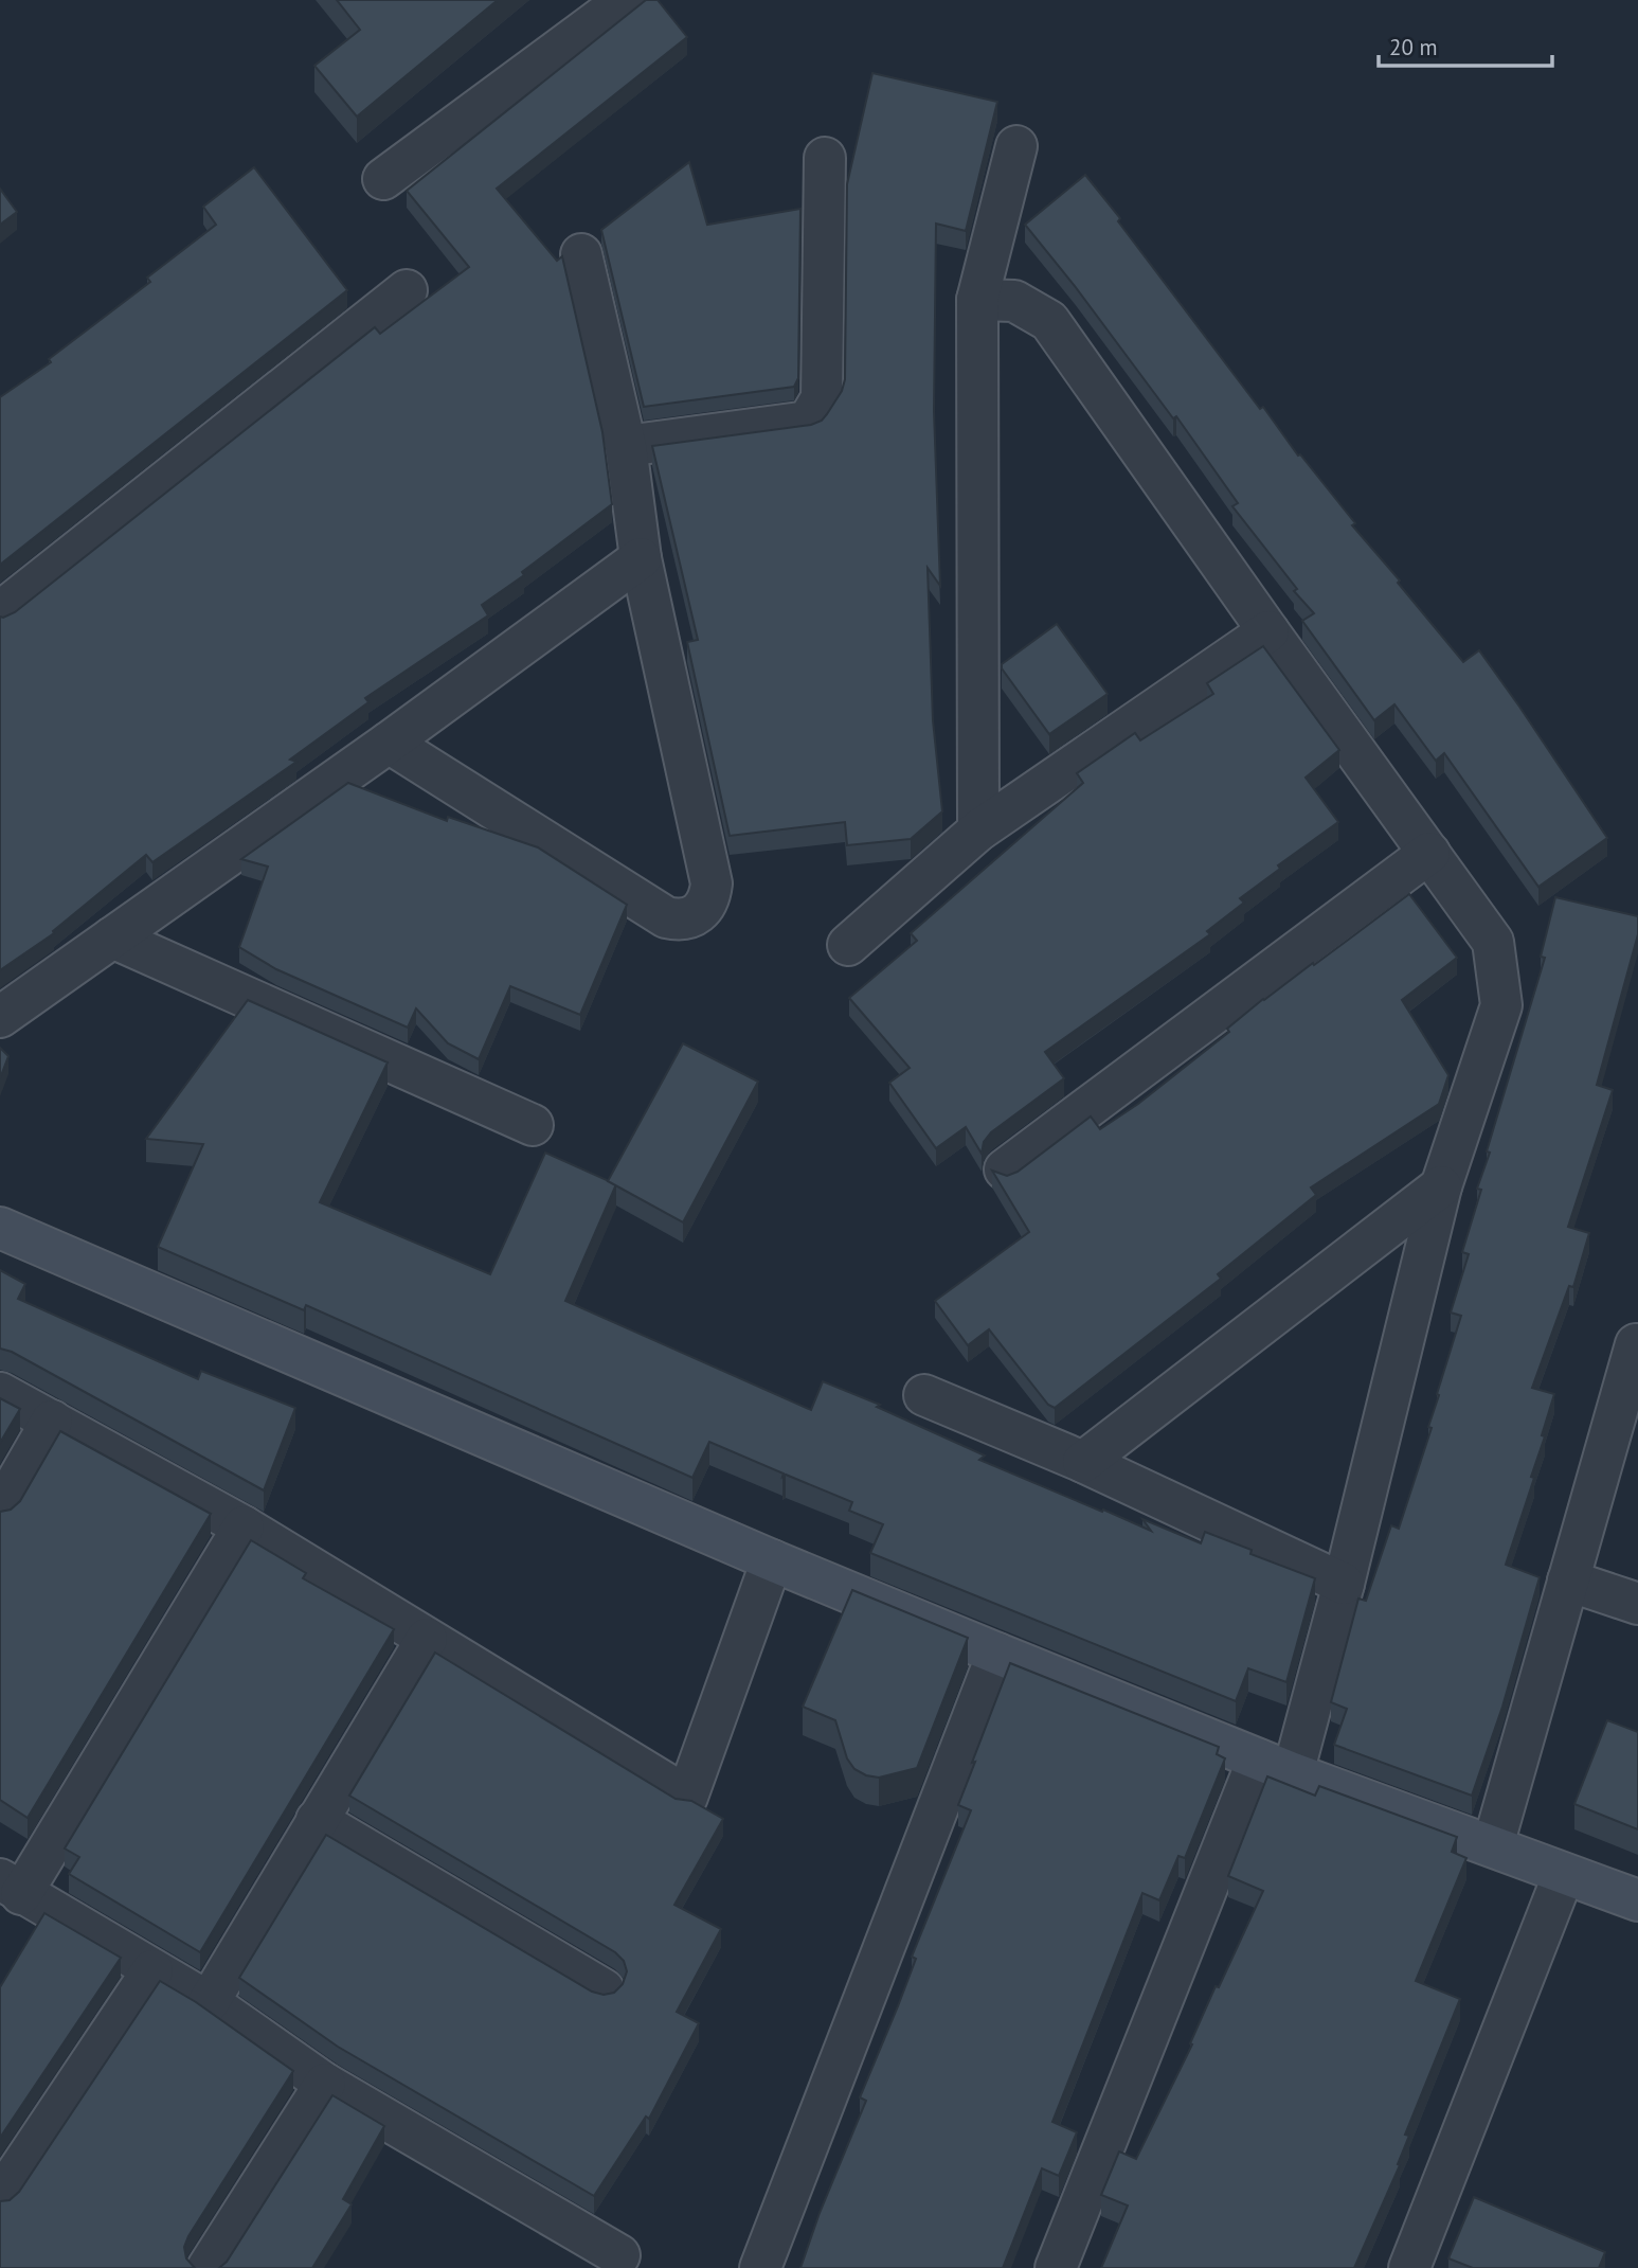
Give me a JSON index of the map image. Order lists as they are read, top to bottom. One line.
{"scale_bar":"20 m"}
